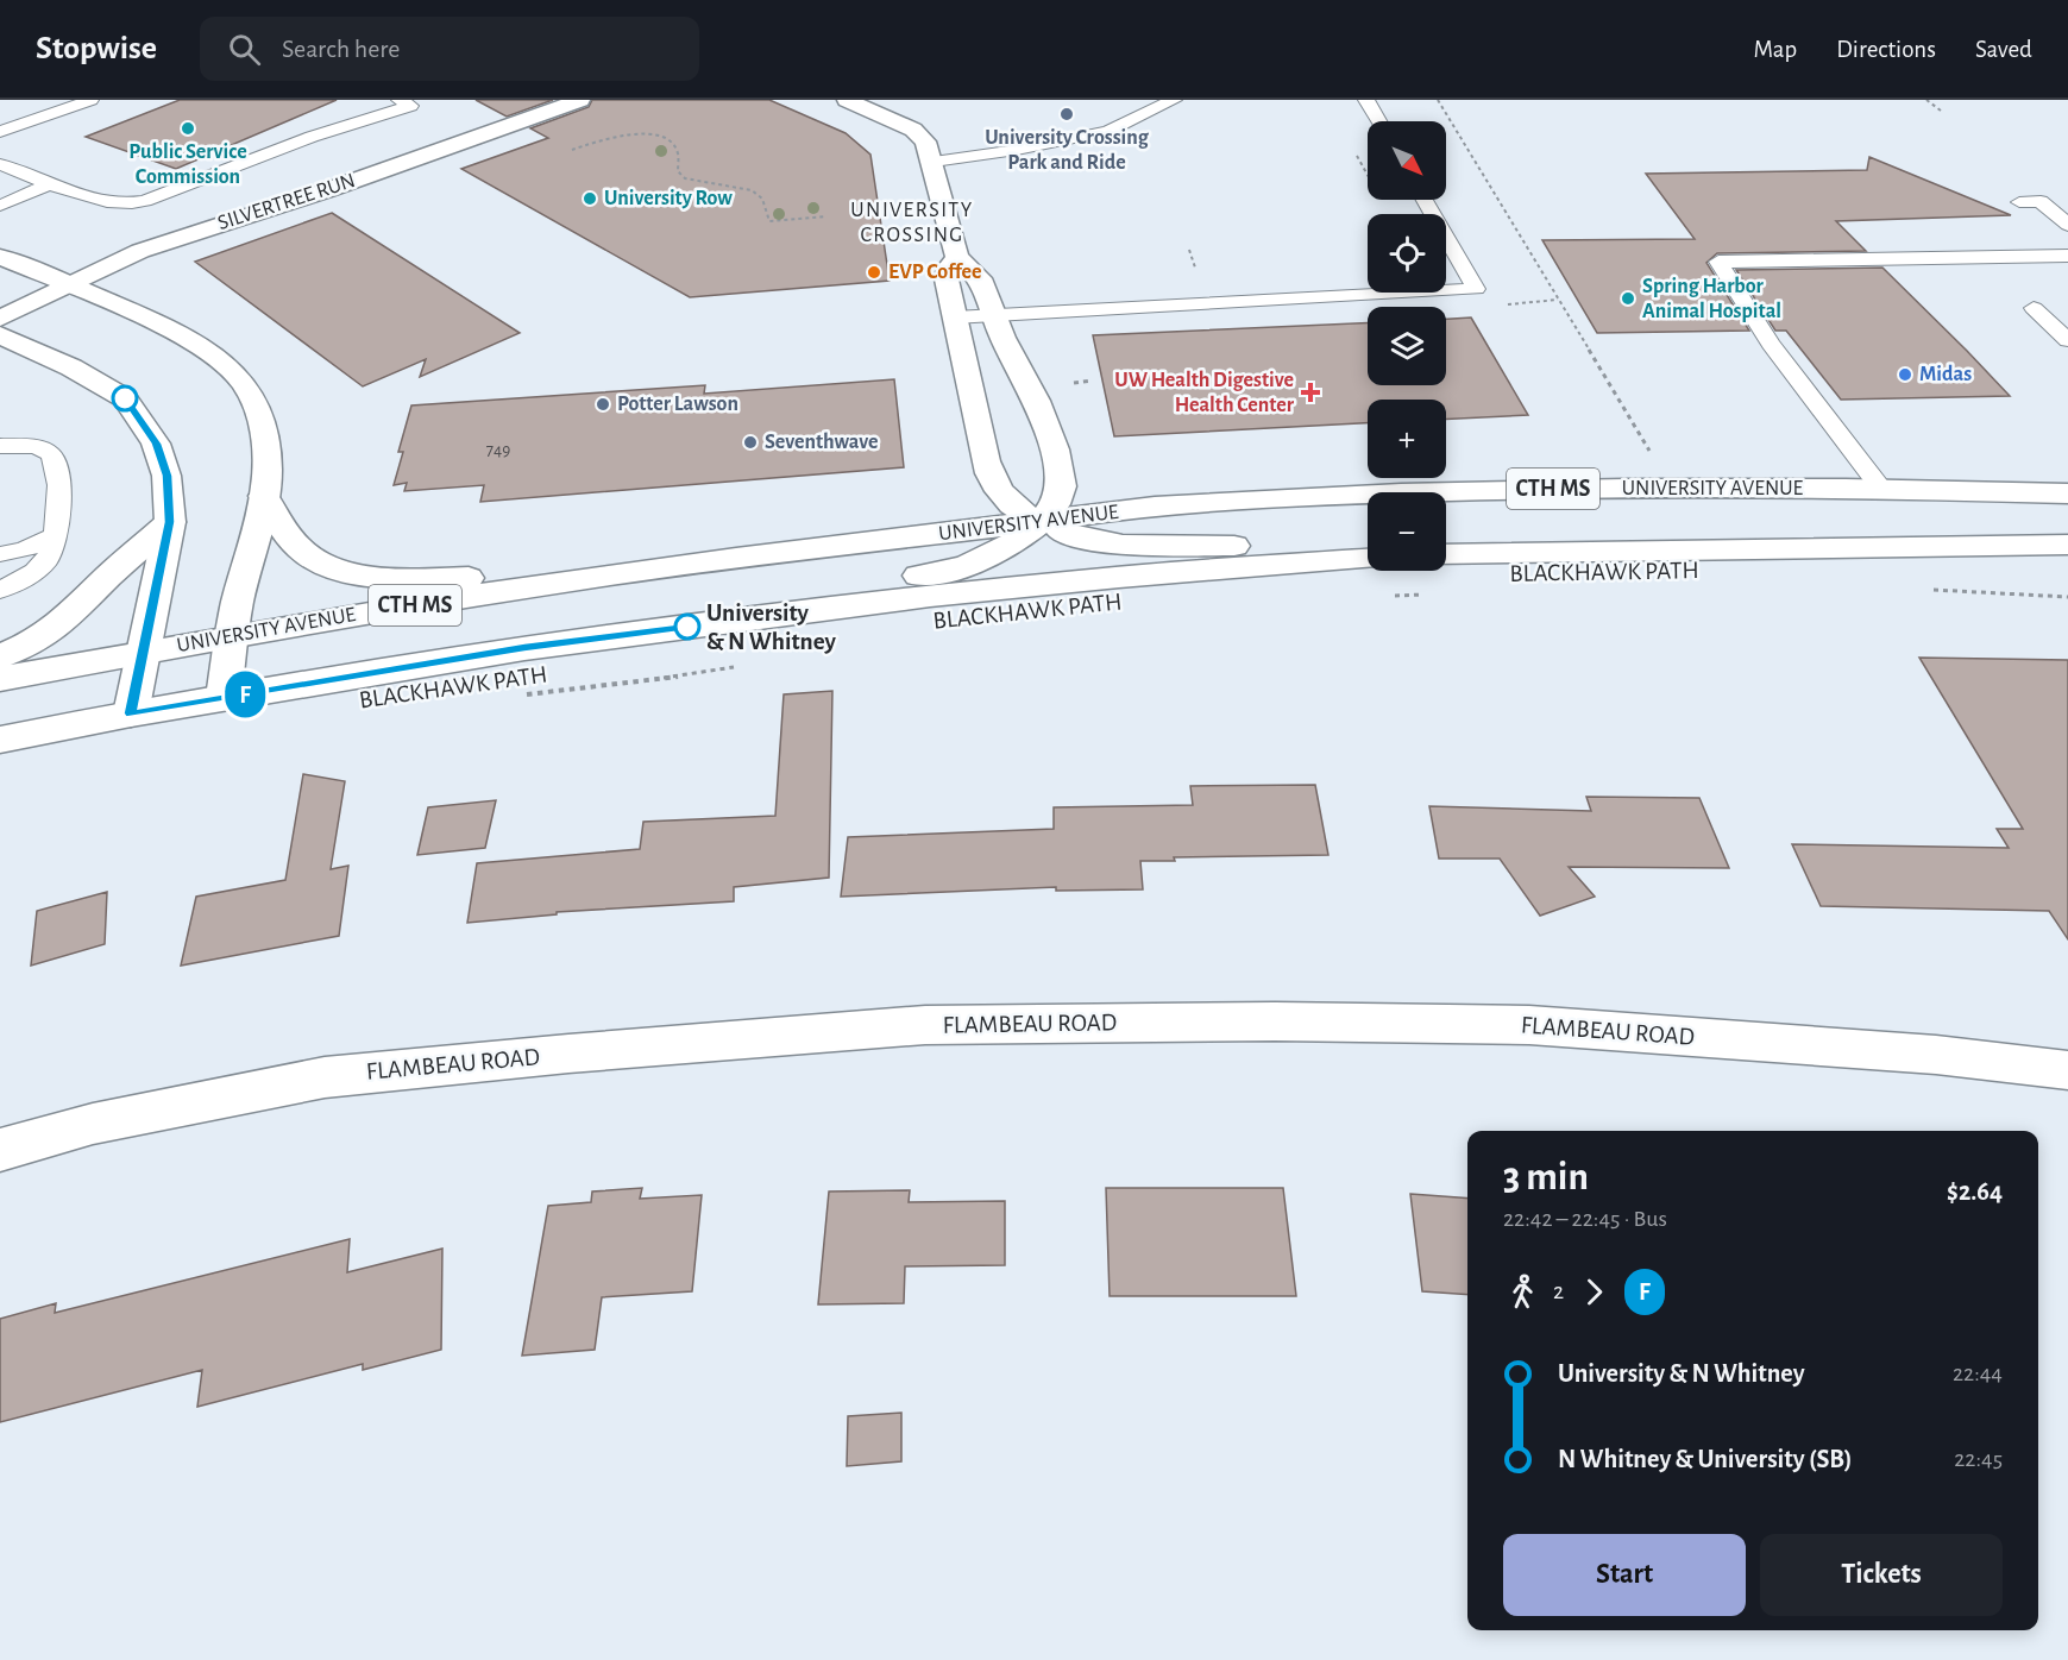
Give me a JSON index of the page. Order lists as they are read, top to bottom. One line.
{"streets":{"main road":["SILVERTREE RUN","CTH MS","UNIVERSITY AVENUE","FLAMBEAU ROAD"],"path":["BLACKHAWK PATH"]},"districts":["UNIVERSITY CROSSING"],"places":{"other":["University Crossing Park and Ride","Public Service Commission","University Row","EVP Coffee","Spring Harbor Animal Hospital","Midas","Potter Lawson","Seventhwave","University & N Whitney"],"health":["UW Health Digestive Health Center"]},"lines":["bus line F"],"house_numbers":["749"],"north":"bottom right","page":{"header":"Stopwise","search":"Search here","nav":["Map","Directions","Saved"],"on_map":"F","map_buttons":["+","−"],"heading":["3 min","22:42 – 22:45 · Bus","$2.64"],"legs":["2","F"],"list":[{"name":"University & N Whitney","value":"22:44"},{"name":"N Whitney & University (SB)","value":"22:45"}],"buttons":["Start","Tickets"]}}
